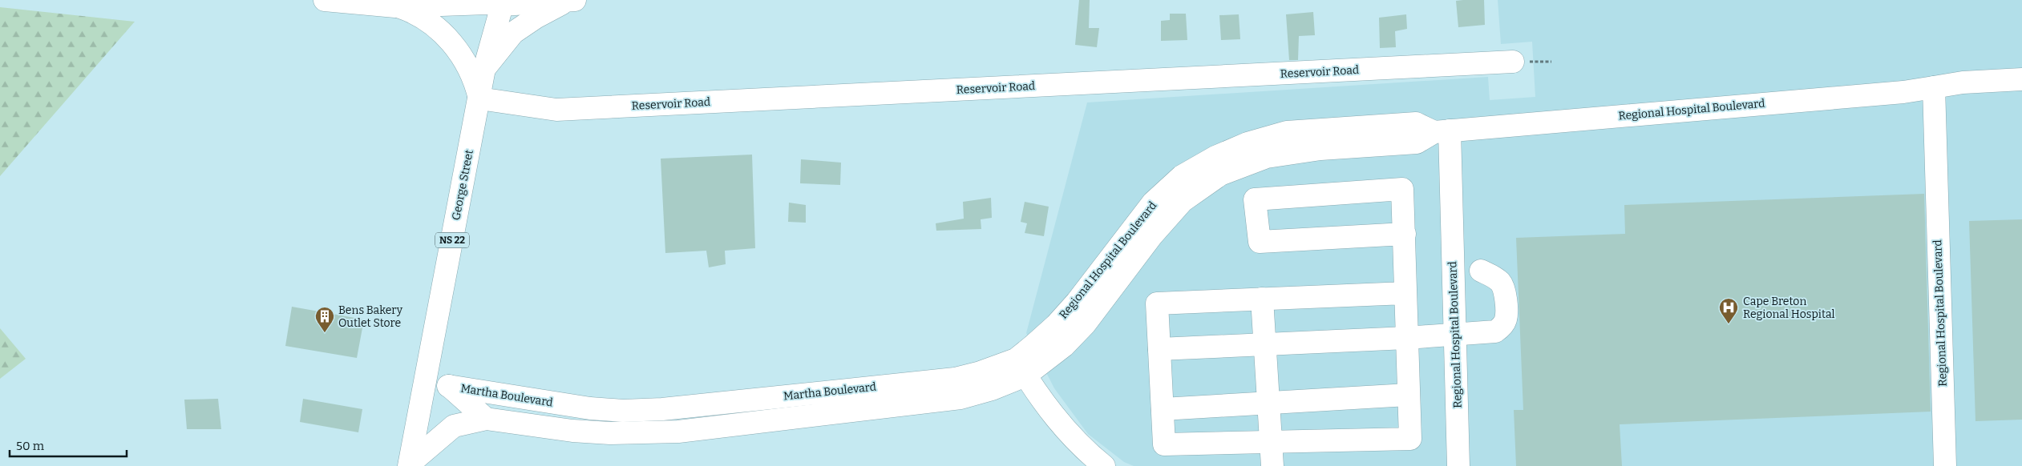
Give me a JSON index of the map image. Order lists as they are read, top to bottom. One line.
{"streets":{"main road":["Reservoir Road","Regional Hospital Boulevard","George Street","NS 22","Martha Boulevard"]},"crossings":[["Reservoir Road","George Street"],["Regional Hospital Boulevard","Martha Boulevard"]],"places":{"hospital":["Cape Breton Regional Hospital"],"building":["Bens Bakery Outlet Store"]},"scale_bar":"50 m"}
